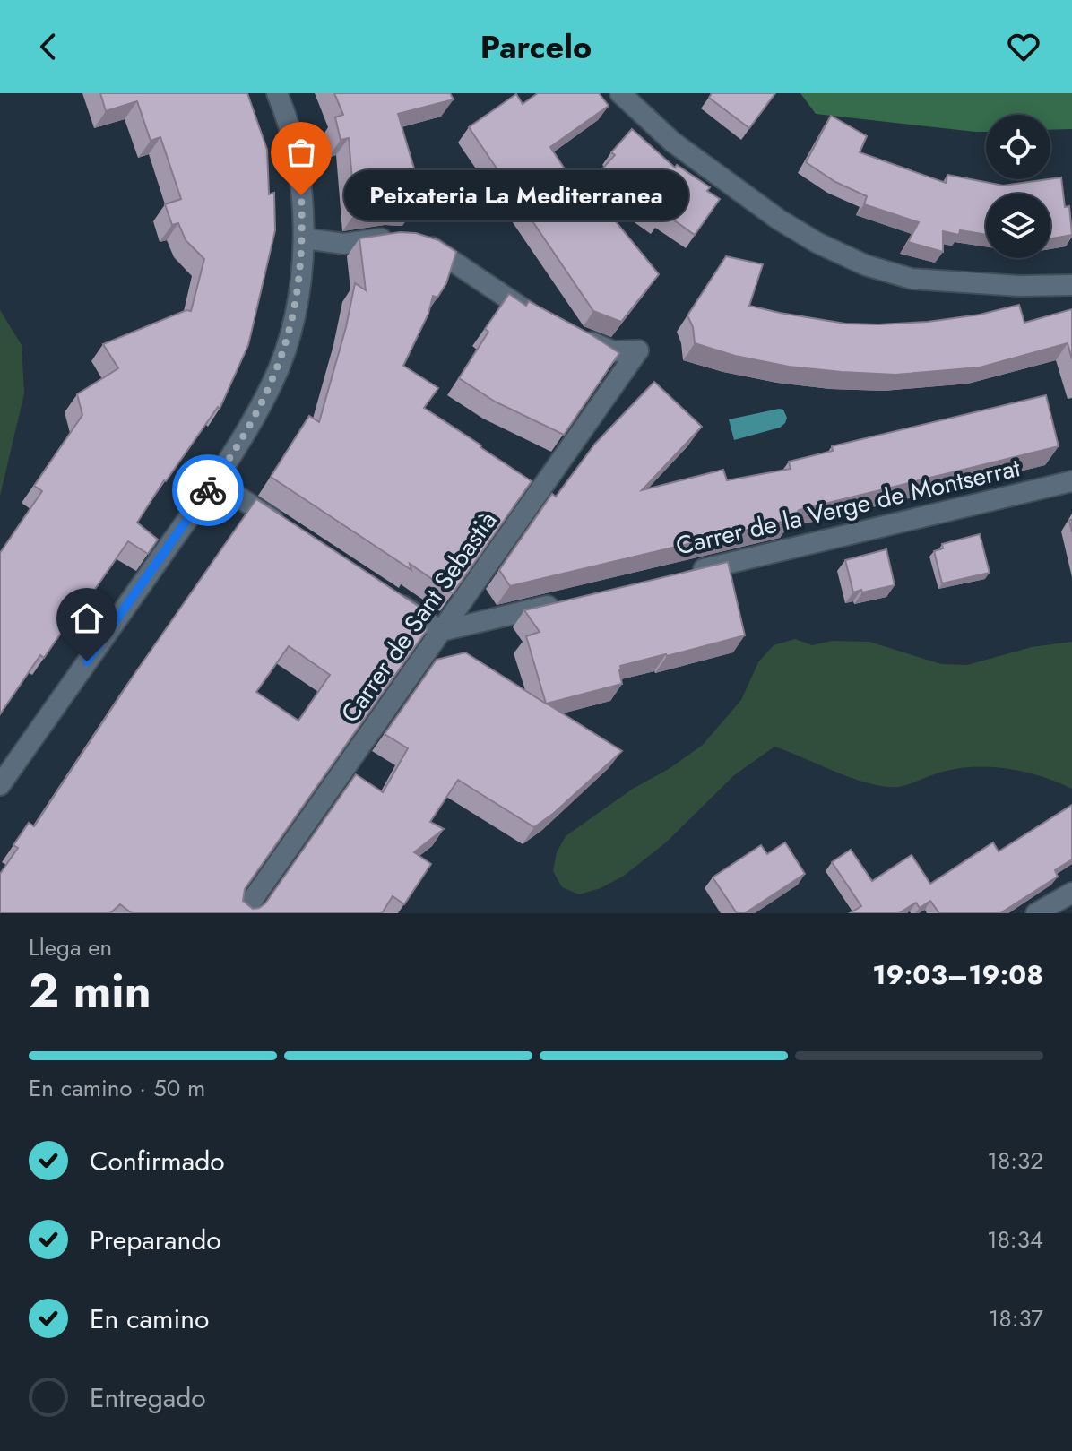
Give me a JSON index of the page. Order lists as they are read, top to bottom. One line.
{"streets":{"street":["Carrer de la Verge de Montserrat","Carrer de Sant Sebastià"]},"places":["Peixateria La Mediterranea"],"page":{"header":"Parcelo","bubble":"Peixateria La Mediterranea","heading":["2 min","Llega en","19:03–19:08"],"bar":"En camino · 50 m","list":[["Confirmado","18:32"],["Preparando","18:34"],["En camino","18:37"],"Entregado"]}}
